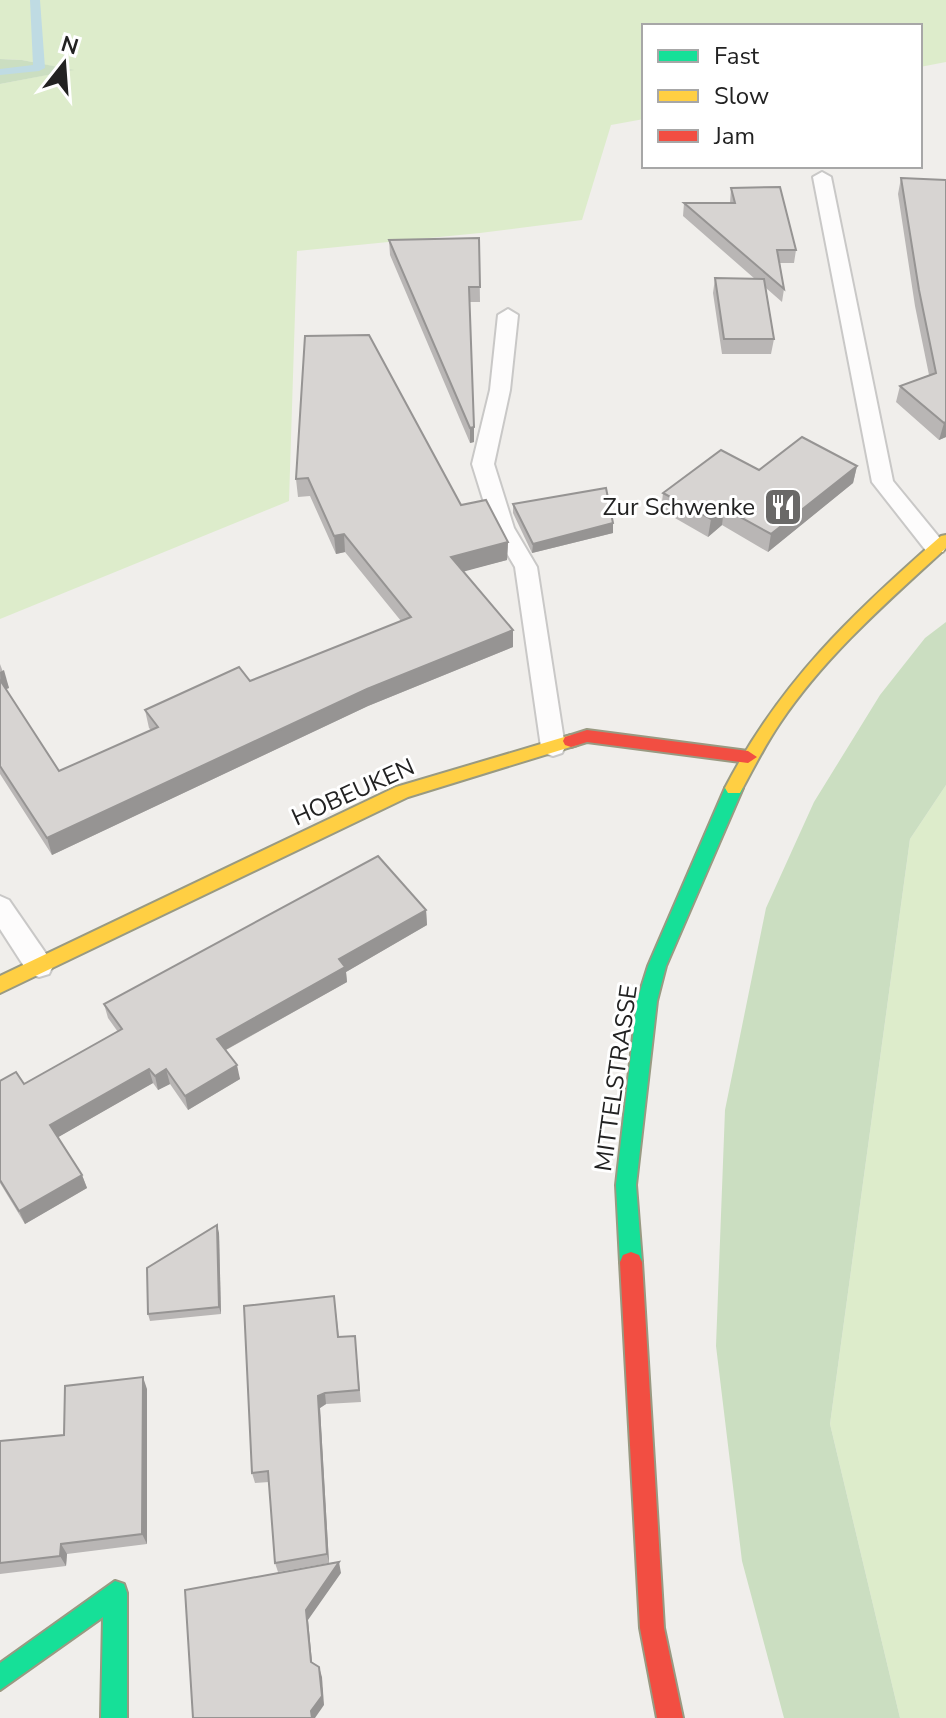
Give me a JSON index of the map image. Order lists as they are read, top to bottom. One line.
{"streets":{"main road":["HOBEUKEN","MITTELSTRASSE"]},"crossings":[["HOBEUKEN","MITTELSTRASSE"]],"places":{"restaurant":["Zur Schwenke"]},"legend":["Fast","Slow","Jam"],"north":"top"}
